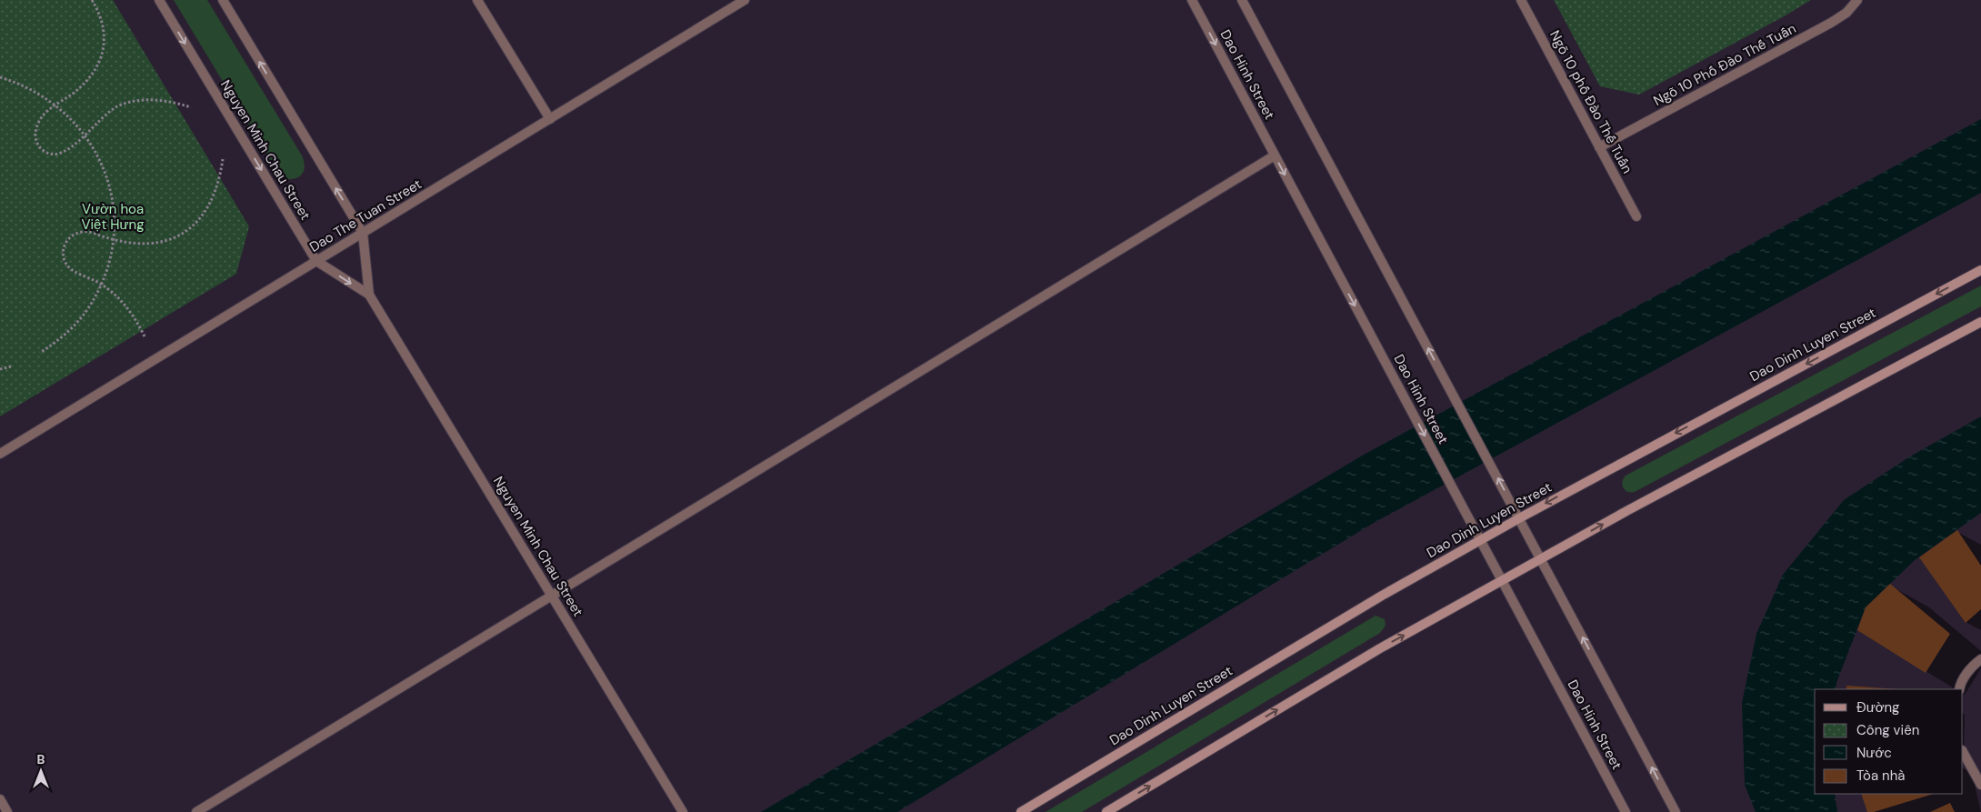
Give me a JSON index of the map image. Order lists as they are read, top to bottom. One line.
{"streets":{"main road":["Dao Dinh Luyen Street"],"street":["Ngõ 10 Phố Đào Thế Tuấn","Dao Hinh Street","Ngõ 10 phố Đào Thế Tuấn","Nguyen Minh Chau Street","Dao The Tuan Street"]},"crossings":[["Ngõ 10 Phố Đào Thế Tuấn","Ngõ 10 phố Đào Thế Tuấn"],["Dao Hinh Street","Dao Dinh Luyen Street"],["Nguyen Minh Chau Street","Dao The Tuan Street"]],"parks":["Vườn hoa Việt Hưng"],"legend":["Đường","Công viên","Nước","Tòa nhà"],"north":"top"}
